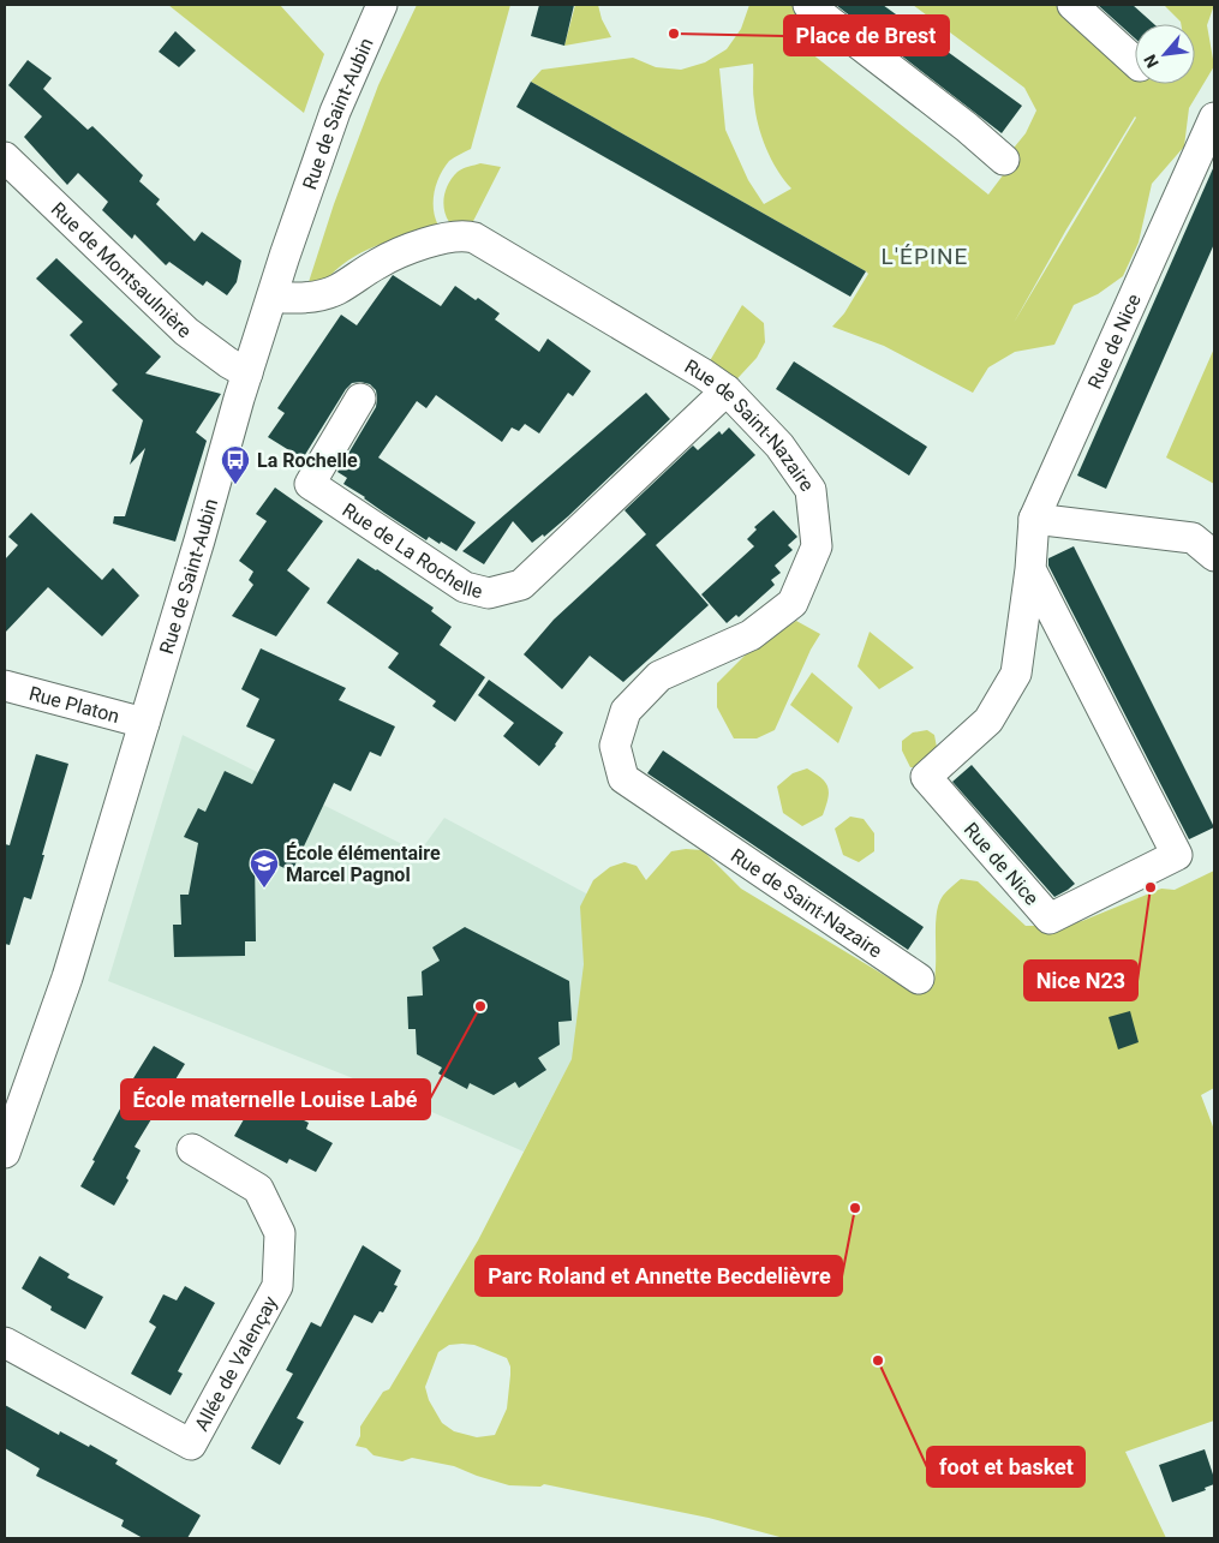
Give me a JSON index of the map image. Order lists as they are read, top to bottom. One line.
{"streets":{"street":["Rue de Saint-Aubin","Rue de Montsaulnière","Rue de Nice","Rue de Saint-Nazaire","Rue de La Rochelle","Rue Platon","Allée de Valençay"]},"crossings":[["Rue de Saint-Aubin","Rue de Montsaulnière"],["Rue de Saint-Aubin","Rue de Saint-Nazaire"],["Rue de Saint-Aubin","Rue Platon"],["Rue de Saint-Nazaire","Rue de La Rochelle"]],"districts":["L'ÉPINE"],"places":{"other":["Place de Brest","Nice N23","École maternelle Louise Labé","Parc Roland et Annette Becdelièvre","foot et basket"],"bus stop":["La Rochelle"],"school or university":["École élémentaire Marcel Pagnol"]},"north":"bottom left"}
